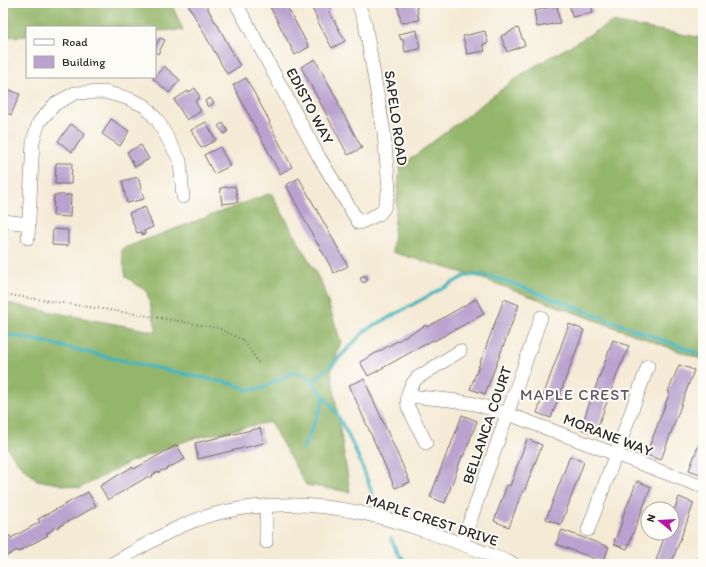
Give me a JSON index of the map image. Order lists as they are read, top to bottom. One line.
{"streets":{"street":["EDISTO WAY","SAPELO ROAD","BELLANCA COURT","MORANE WAY","MAPLE CREST DRIVE"]},"crossings":[["EDISTO WAY","SAPELO ROAD"],["BELLANCA COURT","MORANE WAY"],["BELLANCA COURT","MAPLE CREST DRIVE"]],"districts":["MAPLE CREST"],"legend":["Road","Building"],"north":"left"}
